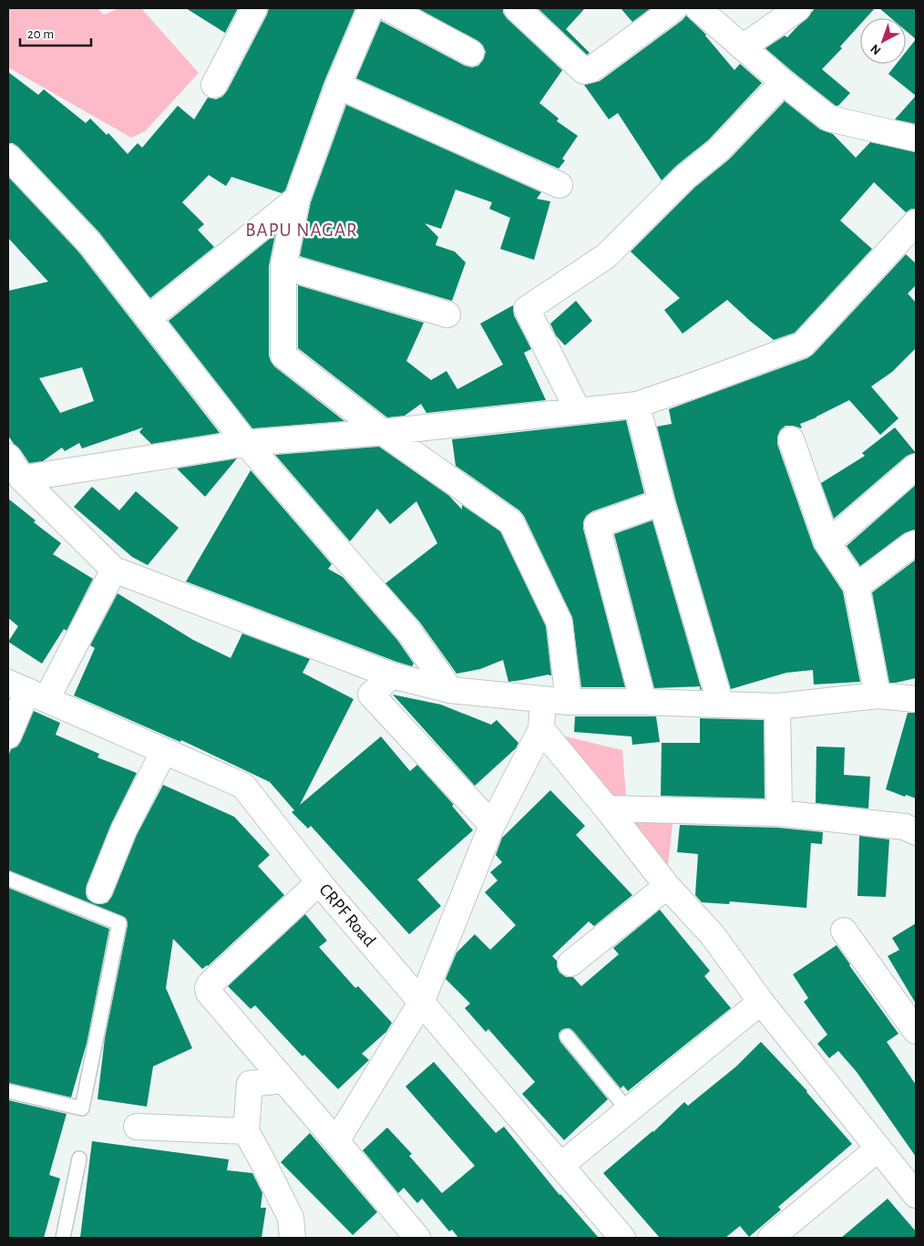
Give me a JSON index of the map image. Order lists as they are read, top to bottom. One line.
{"streets":{"street":["CRPF Road"]},"districts":["BAPU NAGAR"],"scale_bar":"20 m","north":"bottom left"}
